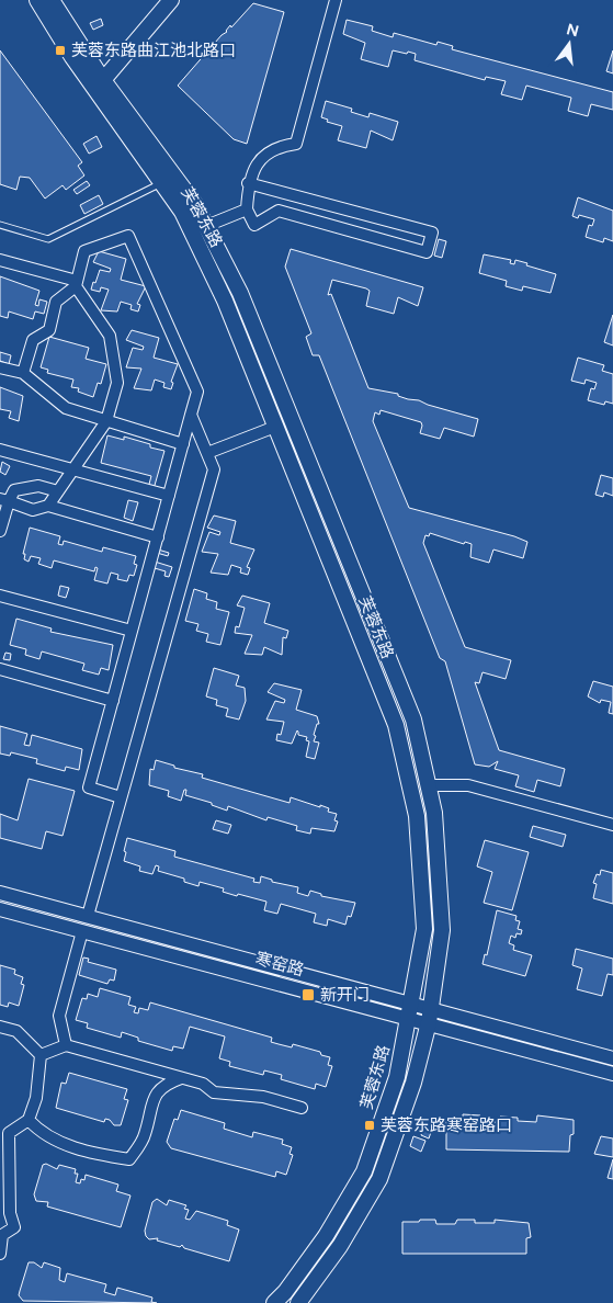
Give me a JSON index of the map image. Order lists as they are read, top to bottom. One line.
{"streets":{"main road":["芙蓉东路"],"street":["寒窑路"]},"crossings":[["芙蓉东路","寒窑路"]],"places":{"transit":["芙蓉东路曲江池北路口","新开门","芙蓉东路寒窑路口"]},"north":"top"}
